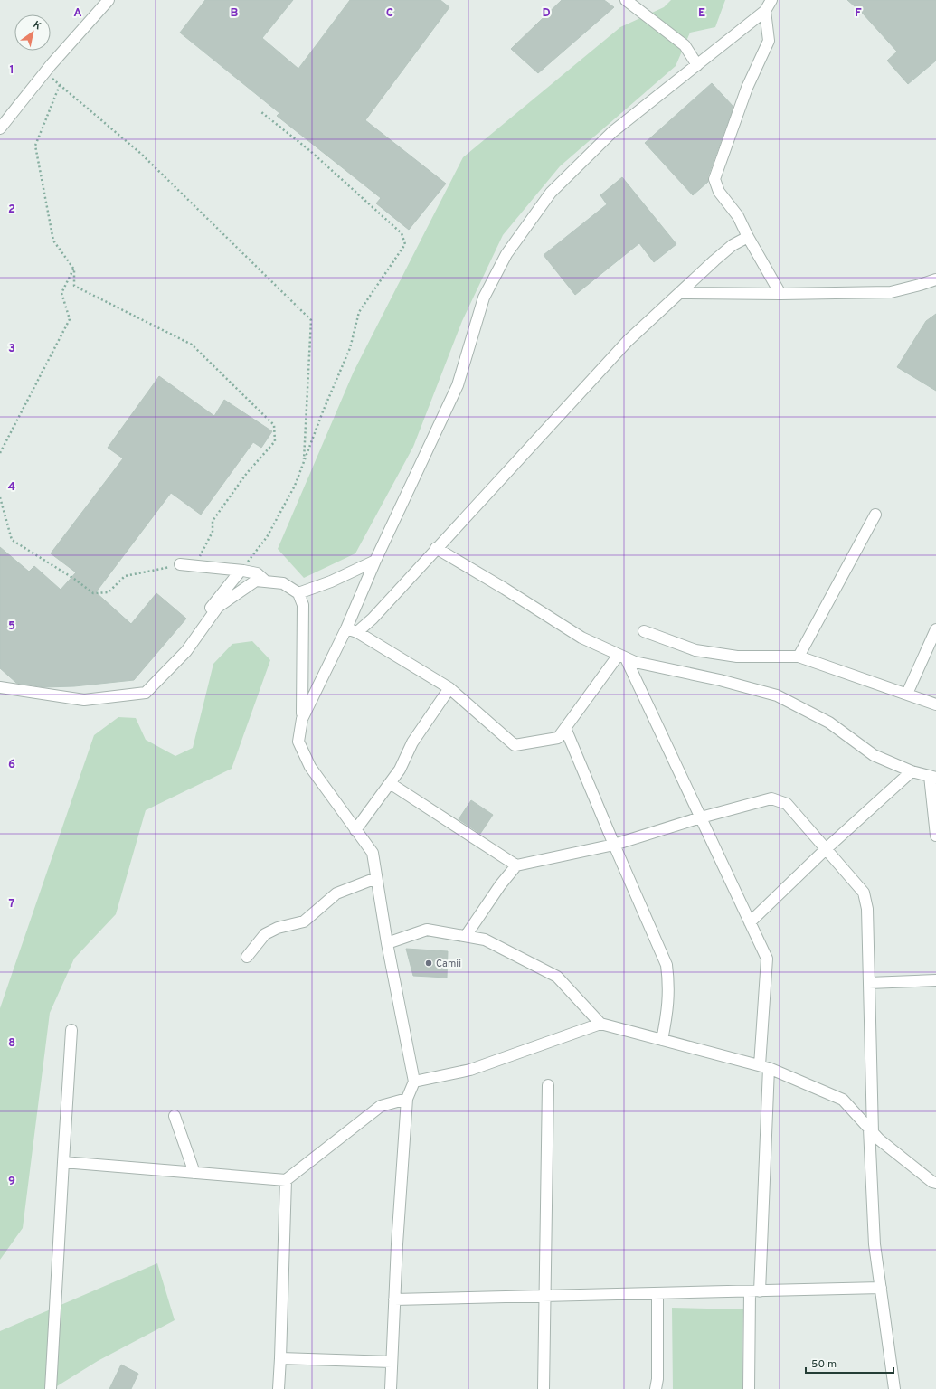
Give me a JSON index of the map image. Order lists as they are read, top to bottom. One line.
{"places":["Camii"],"scale_bar":"50 m","north":"top right","grid":{"columns":["A","B","C","D","E","F"],"rows":["1","2","3","4","5","6","7","8","9"]}}
